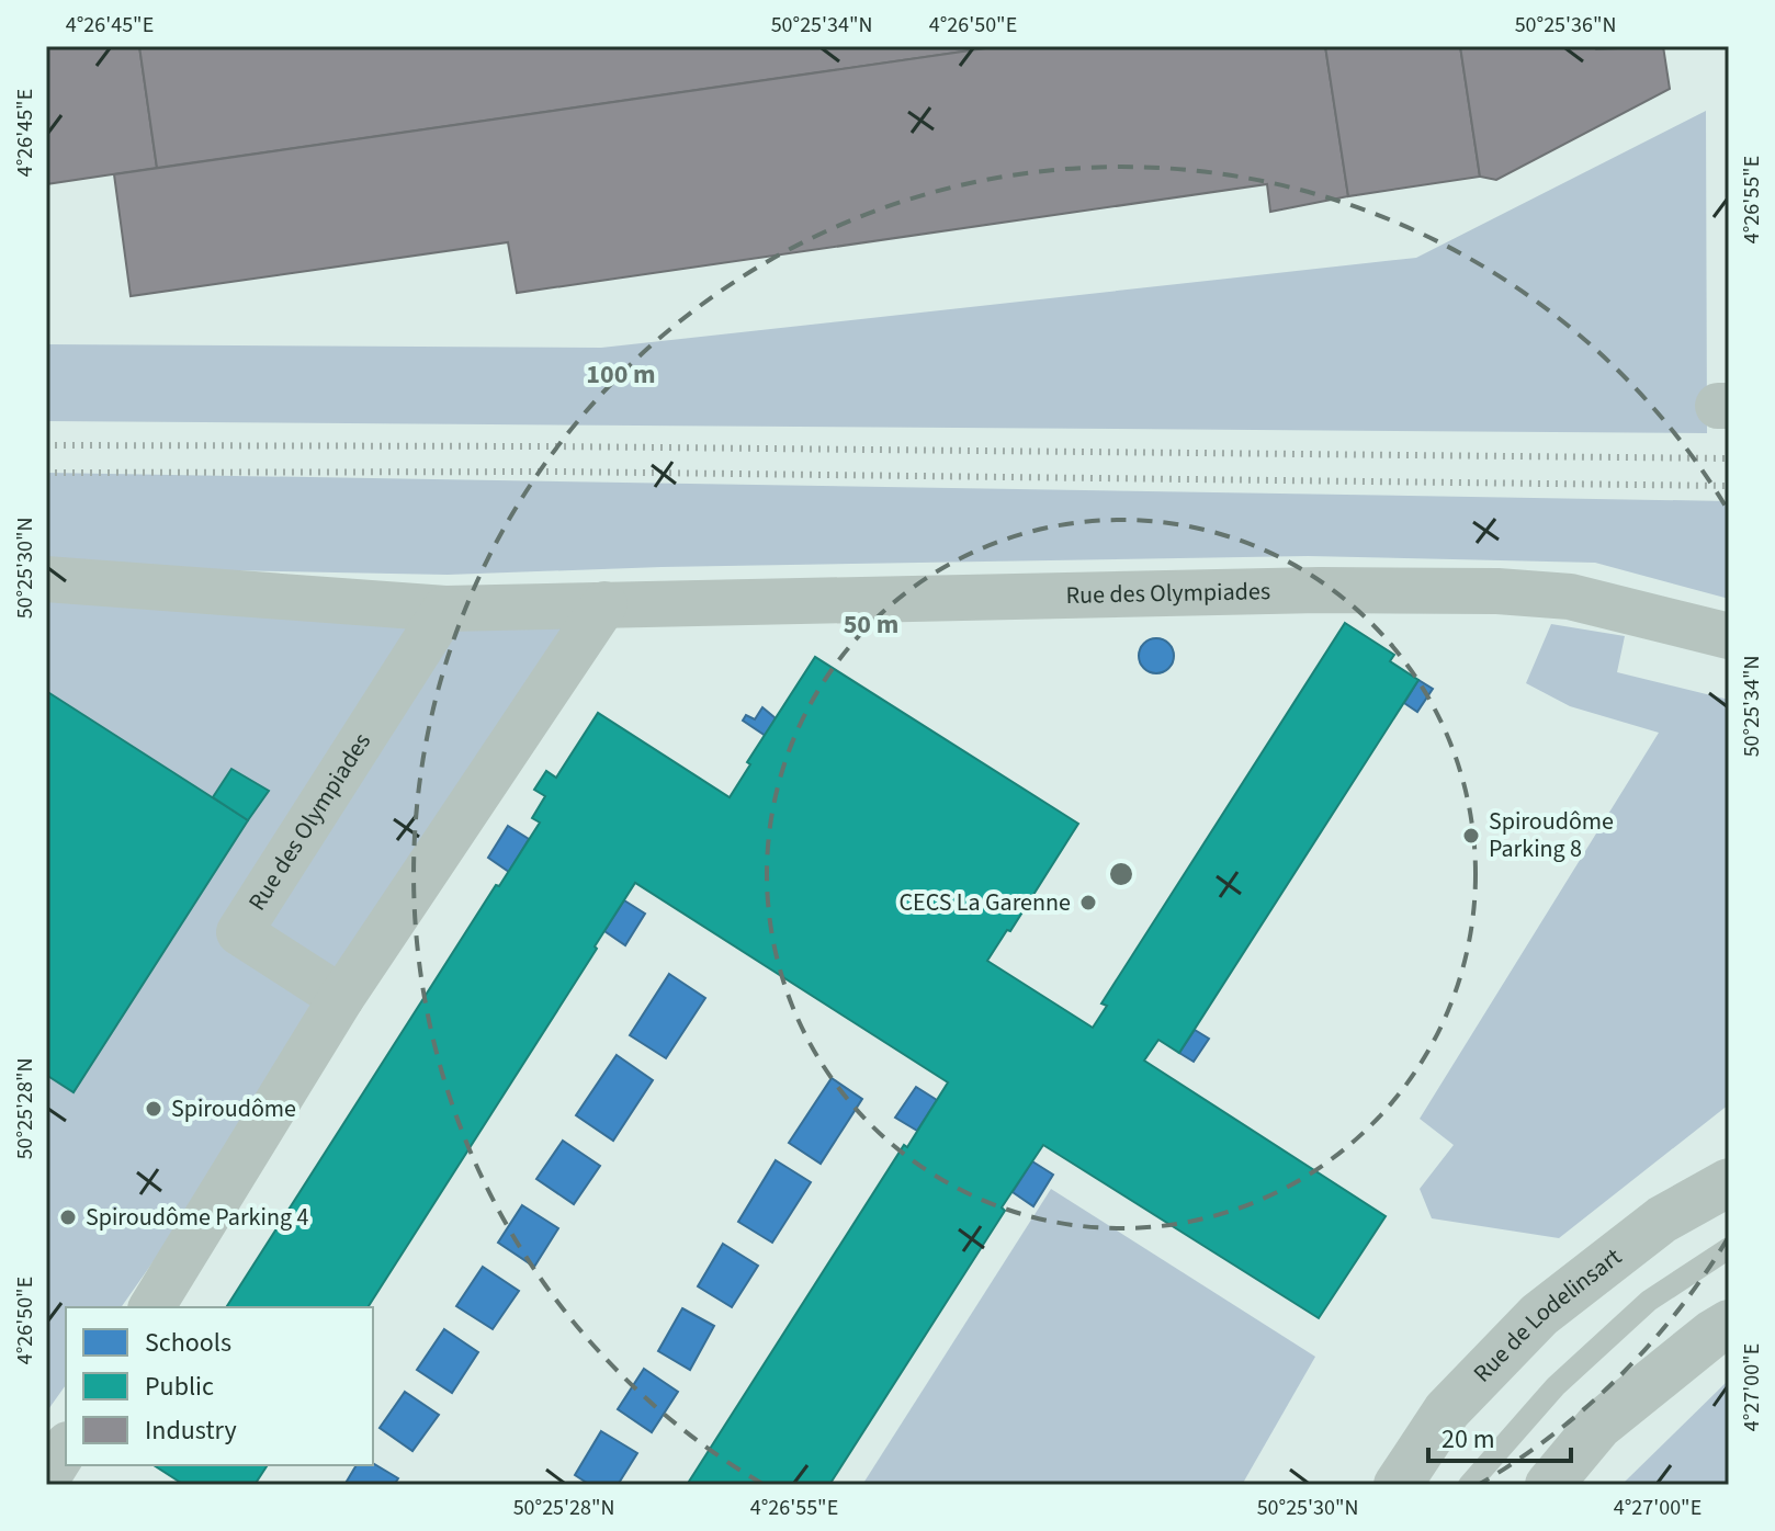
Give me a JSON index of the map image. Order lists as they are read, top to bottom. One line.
{"streets":{"street":["Rue des Olympiades","Rue de Lodelinsart"]},"places":["Spiroudôme Parking 8","CECS La Garenne","Spiroudôme","Spiroudôme Parking 4"],"legend":["Schools","Public","Industry"],"scale_bar":"20 m","coordinates":["4°26'45\"E","50°25'34\"N","4°26'50\"E","50°25'36\"N","4°26'55\"E","50°25'30\"N","50°25'28\"N","4°27'00\"E"],"rings":["100 m","50 m"]}
